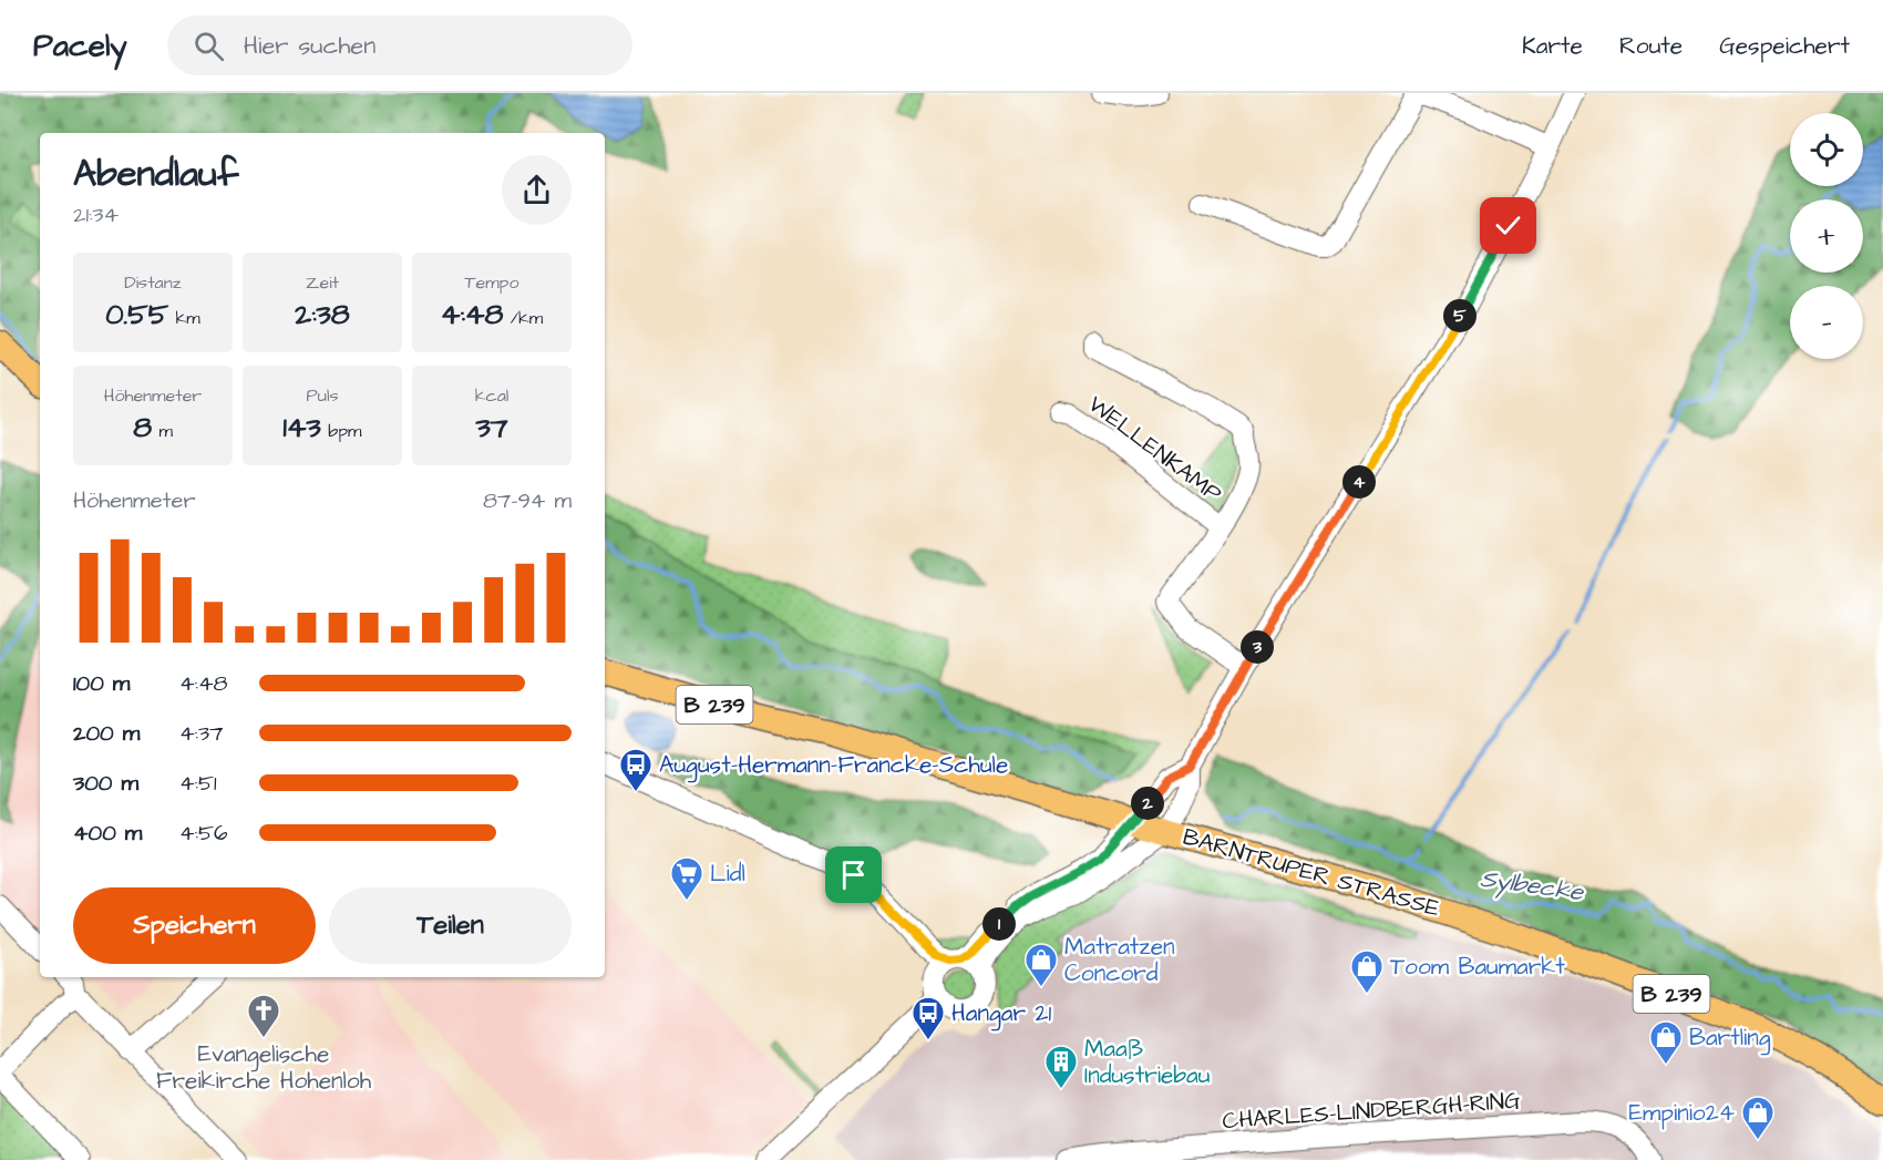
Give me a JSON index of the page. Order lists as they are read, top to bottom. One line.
{"streets":{"main road":["B 239","BARNTRUPER STRASSE"],"street":["WELLENKAMP","CHARLES-LINDBERGH-RING"]},"water":["Sylbecke"],"places":{"bus stop":["August-Hermann-Francke-Schule","Hangar 21"],"supermarket":["Lidl"],"shop":["Matratzen Concord","Toom Baumarkt","Bartling","Empinio24"],"church":["Evangelische Freikirche Hohenloh"],"building":["Maaß Industriebau"]},"page":{"header":"Pacely","search":"Hier suchen","nav":["Karte","Route","Gespeichert"],"map_buttons":["+","−"],"heading":["Abendlauf","21:34"],"stats":[["Distanz","0.55 km"],["Zeit","2:38"],["Tempo","4:48 /km"],["Höhenmeter","8 m"],["Puls","143 bpm"],["kcal","37"]],"pins":["5","4","3","2","1"],"chart":["Höhenmeter","87–94 m"],"list":[{"name":"100 m","note":"4:48"},{"name":"200 m","note":"4:37"},{"name":"300 m","note":"4:51"},{"name":"400 m","note":"4:56"}],"buttons":["Speichern","Teilen"]}}
